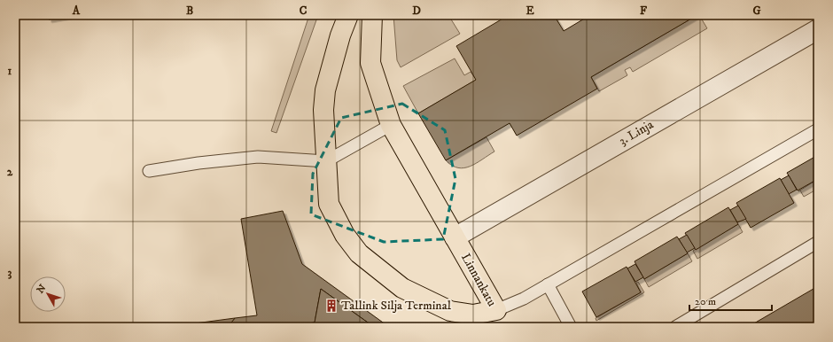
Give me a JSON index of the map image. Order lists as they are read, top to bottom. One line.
{"streets":{"main road":["Linnankatu"],"street":["3. Linja"]},"crossings":[["3. Linja","Linnankatu"]],"places":{"building":["Tallink Silja Terminal"]},"scale_bar":"20 m","north":"top left","grid":{"columns":["A","B","C","D","E","F","G"],"rows":["1","2","3"]}}
